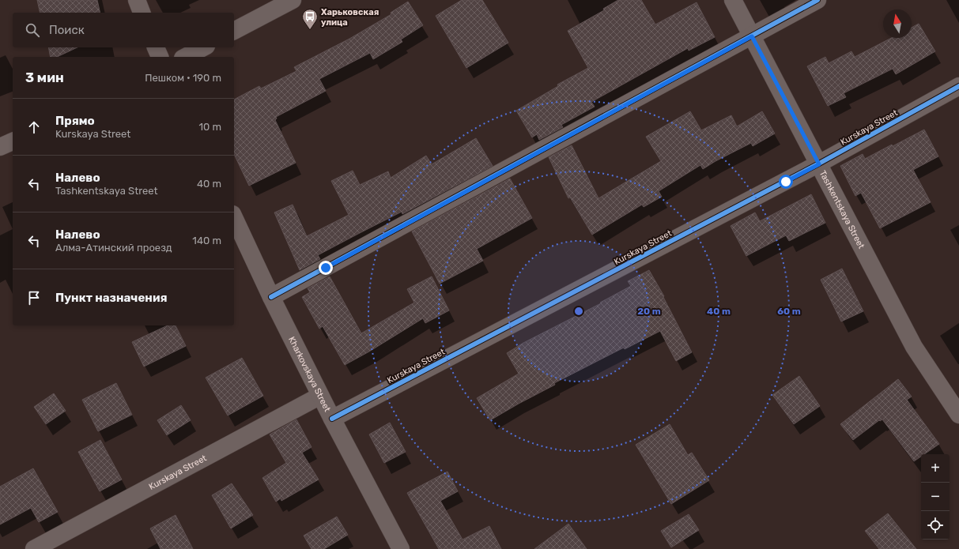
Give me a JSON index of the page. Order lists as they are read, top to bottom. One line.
{"streets":{"street":["Kurskaya Street","Tashkentskaya Street","Kharkovskaya Street"]},"crossings":[["Kurskaya Street","Tashkentskaya Street"],["Kurskaya Street","Kharkovskaya Street"]],"places":{"bus stop":["Харьковская улица"]},"north":"top","page":{"search":"Поиск","heading":["3 мин","Пешком · 190 m"],"list":[["Прямо","Kurskaya Street","10 m"],["Налево","Tashkentskaya Street","40 m"],["Налево","Алма-Атинский проезд","140 m"],"Пункт назначения"],"map_buttons":["+","−"]},"rings":["20 m","40 m","60 m"]}
